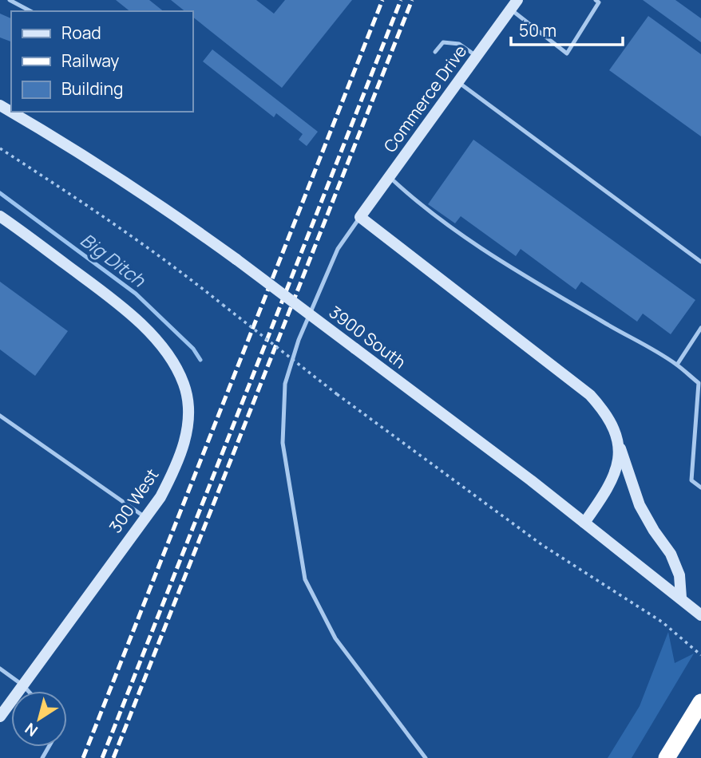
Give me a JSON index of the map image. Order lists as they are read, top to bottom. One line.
{"streets":{"street":["Commerce Drive","3900 South","300 West"]},"water":["Big Ditch"],"legend":["Road","Railway","Building"],"scale_bar":"50 m","north":"bottom left"}
